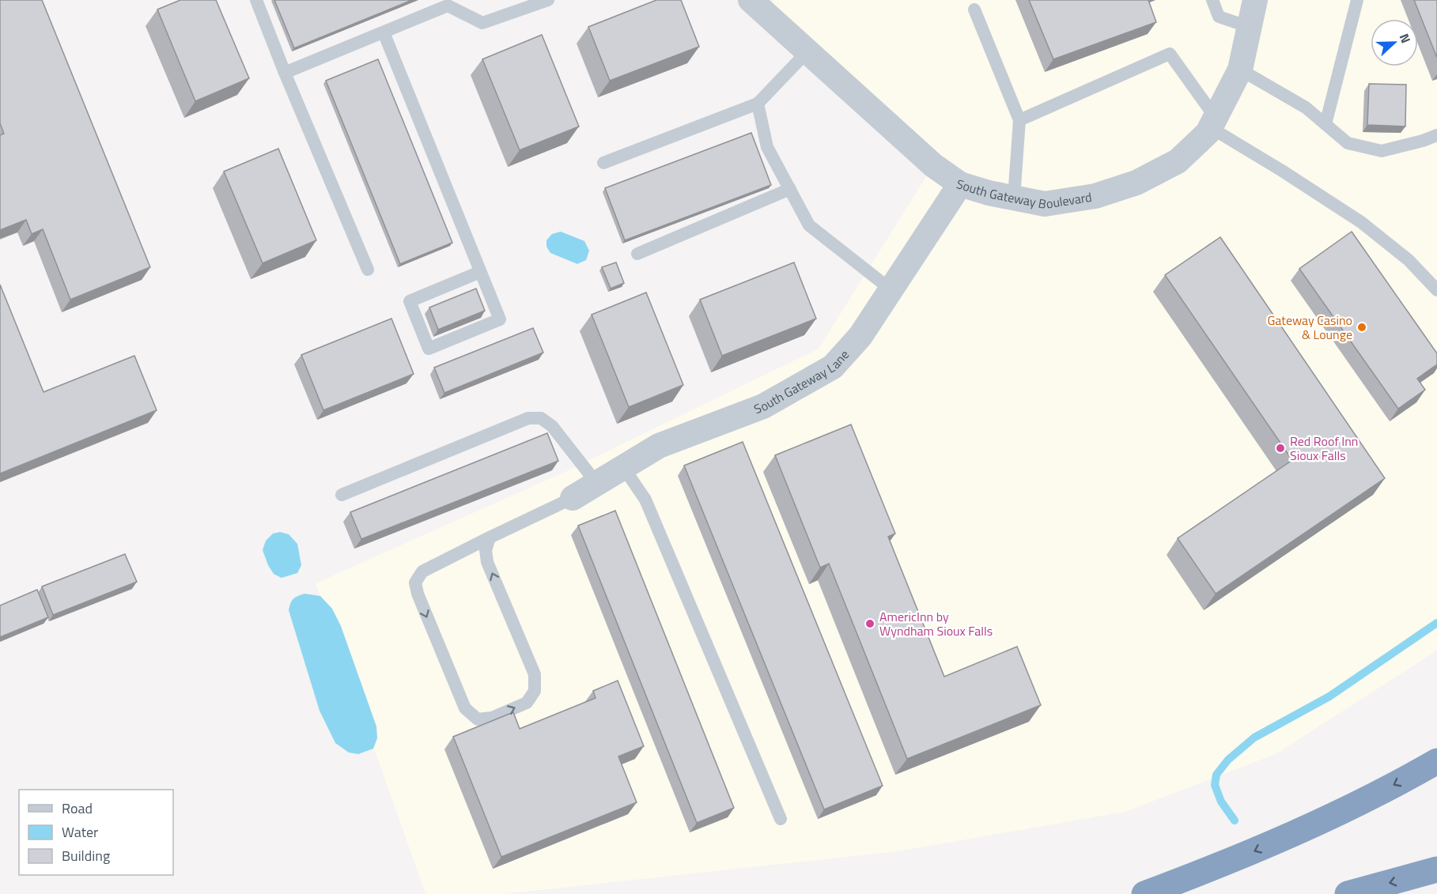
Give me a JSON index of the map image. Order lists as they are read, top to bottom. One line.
{"streets":{"street":["South Gateway Boulevard","South Gateway Lane"]},"crossings":[["South Gateway Boulevard","South Gateway Lane"]],"places":["Gateway Casino & Lounge","Red Roof Inn Sioux Falls","AmericInn by Wyndham Sioux Falls"],"legend":["Road","Water","Building"],"north":"right"}
